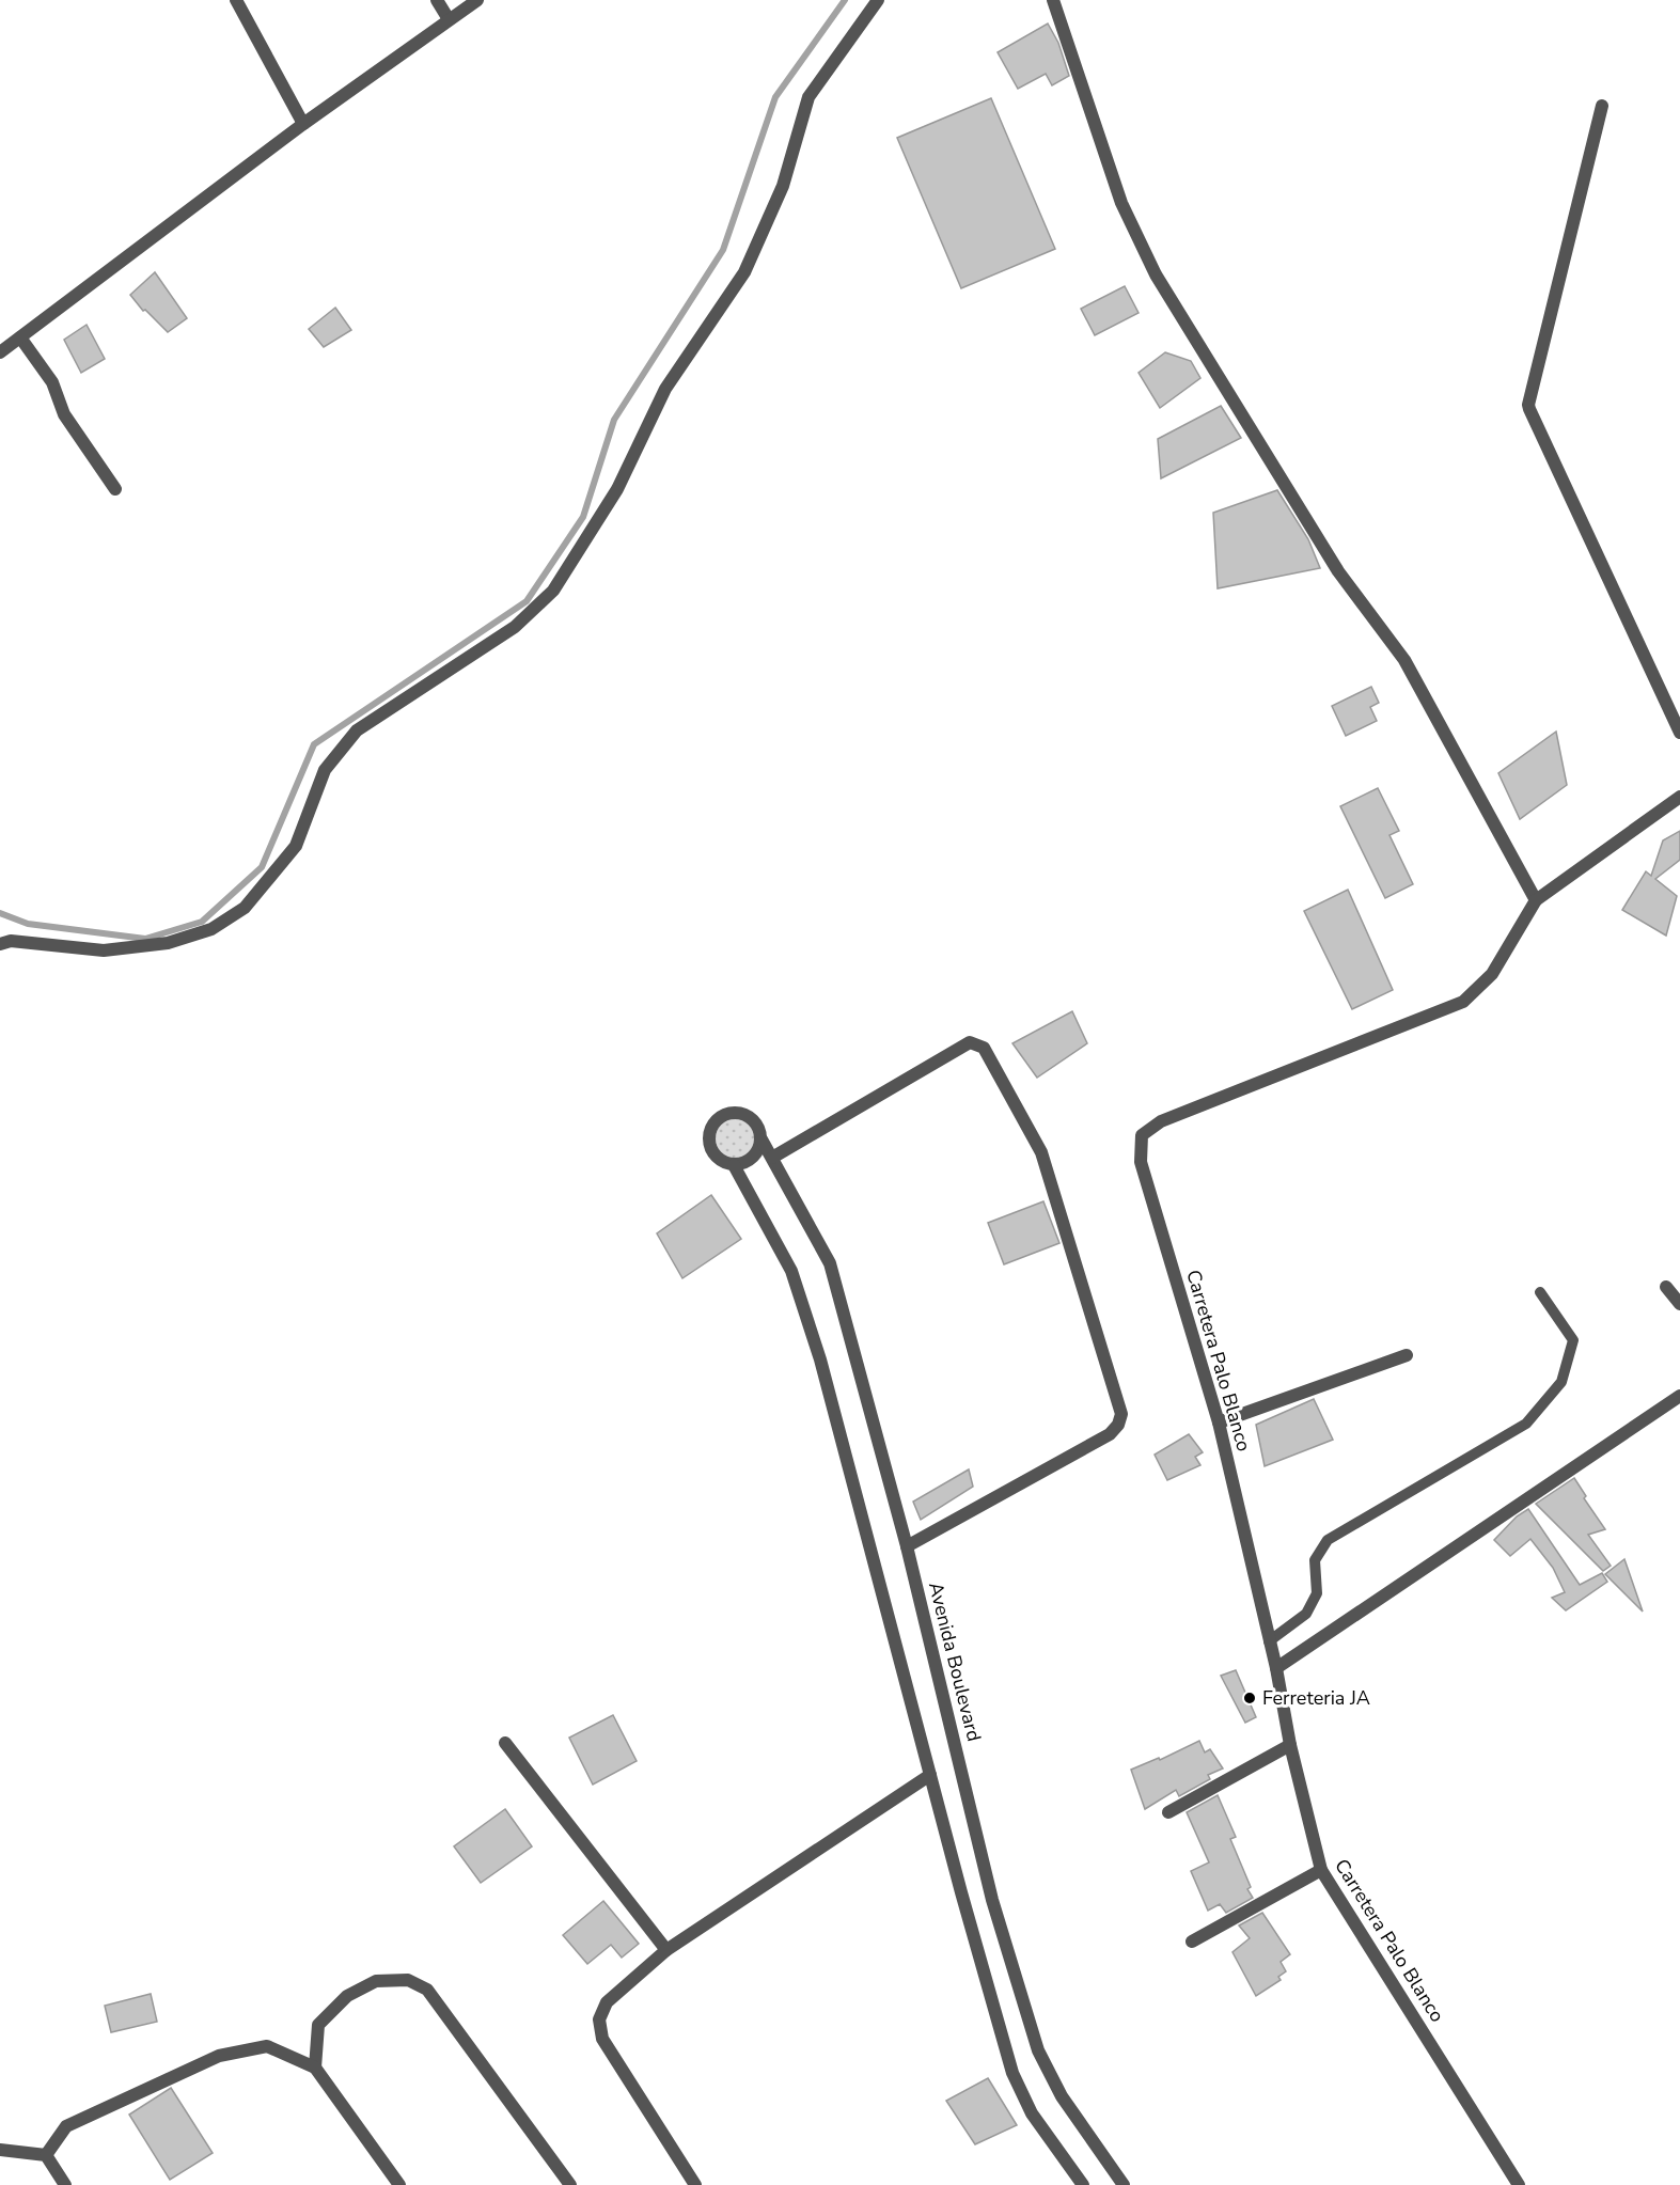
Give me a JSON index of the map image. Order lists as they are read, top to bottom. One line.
{"streets":{"street":["Carretera Palo Blanco","Avenida Boulevard"]},"places":["Ferreteria JA"]}
